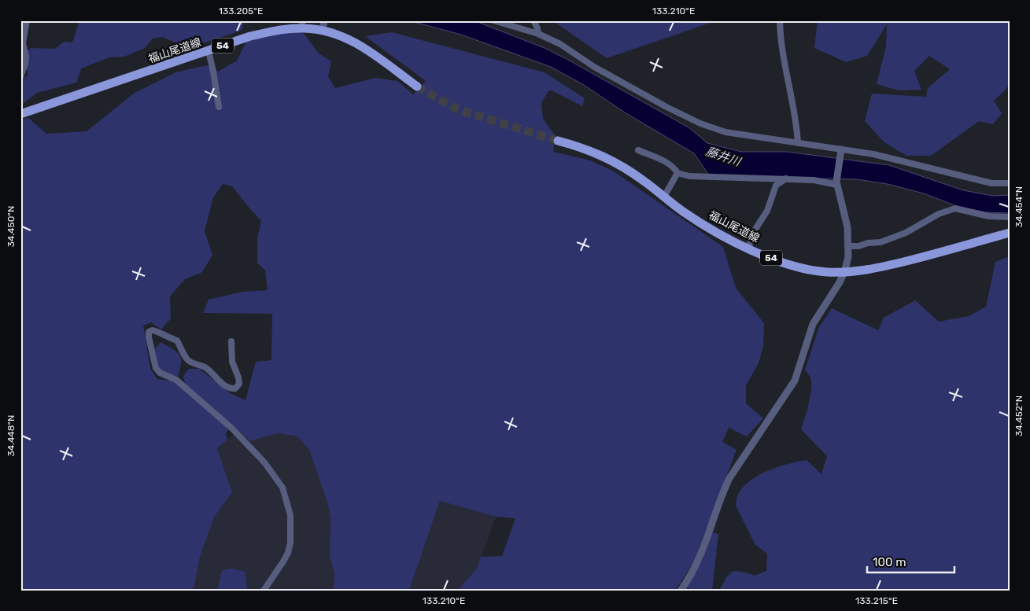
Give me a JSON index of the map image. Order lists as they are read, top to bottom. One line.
{"streets":{"main road":["54","福山尾道線"]},"water":["藤井川"],"scale_bar":"100 m","coordinates":["133.205°E","133.210°E","34.454°N","34.450°N","34.452°N","34.448°N","133.215°E"]}
